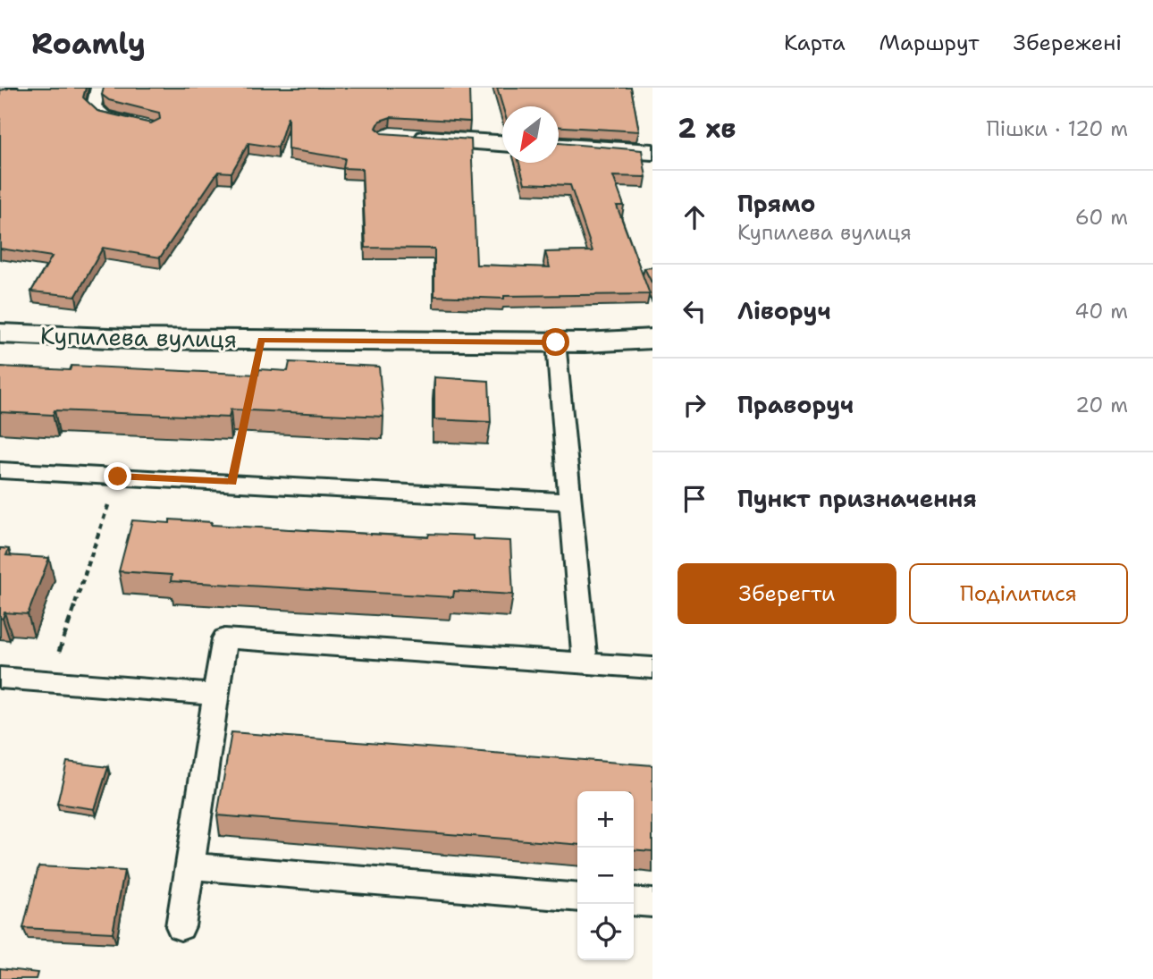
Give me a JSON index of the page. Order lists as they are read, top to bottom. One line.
{"streets":{"street":["Купилева вулиця"]},"north":"bottom left","page":{"header":"Roamly","nav":["Карта","Маршрут","Збережені"],"heading":["2 хв","Пішки · 120 m"],"list":[["Прямо","Купилева вулиця","60 m"],["Ліворуч","40 m"],["Праворуч","20 m"],"Пункт призначення"],"buttons":["Зберегти","Поділитися"],"map_buttons":["+","−"]}}
